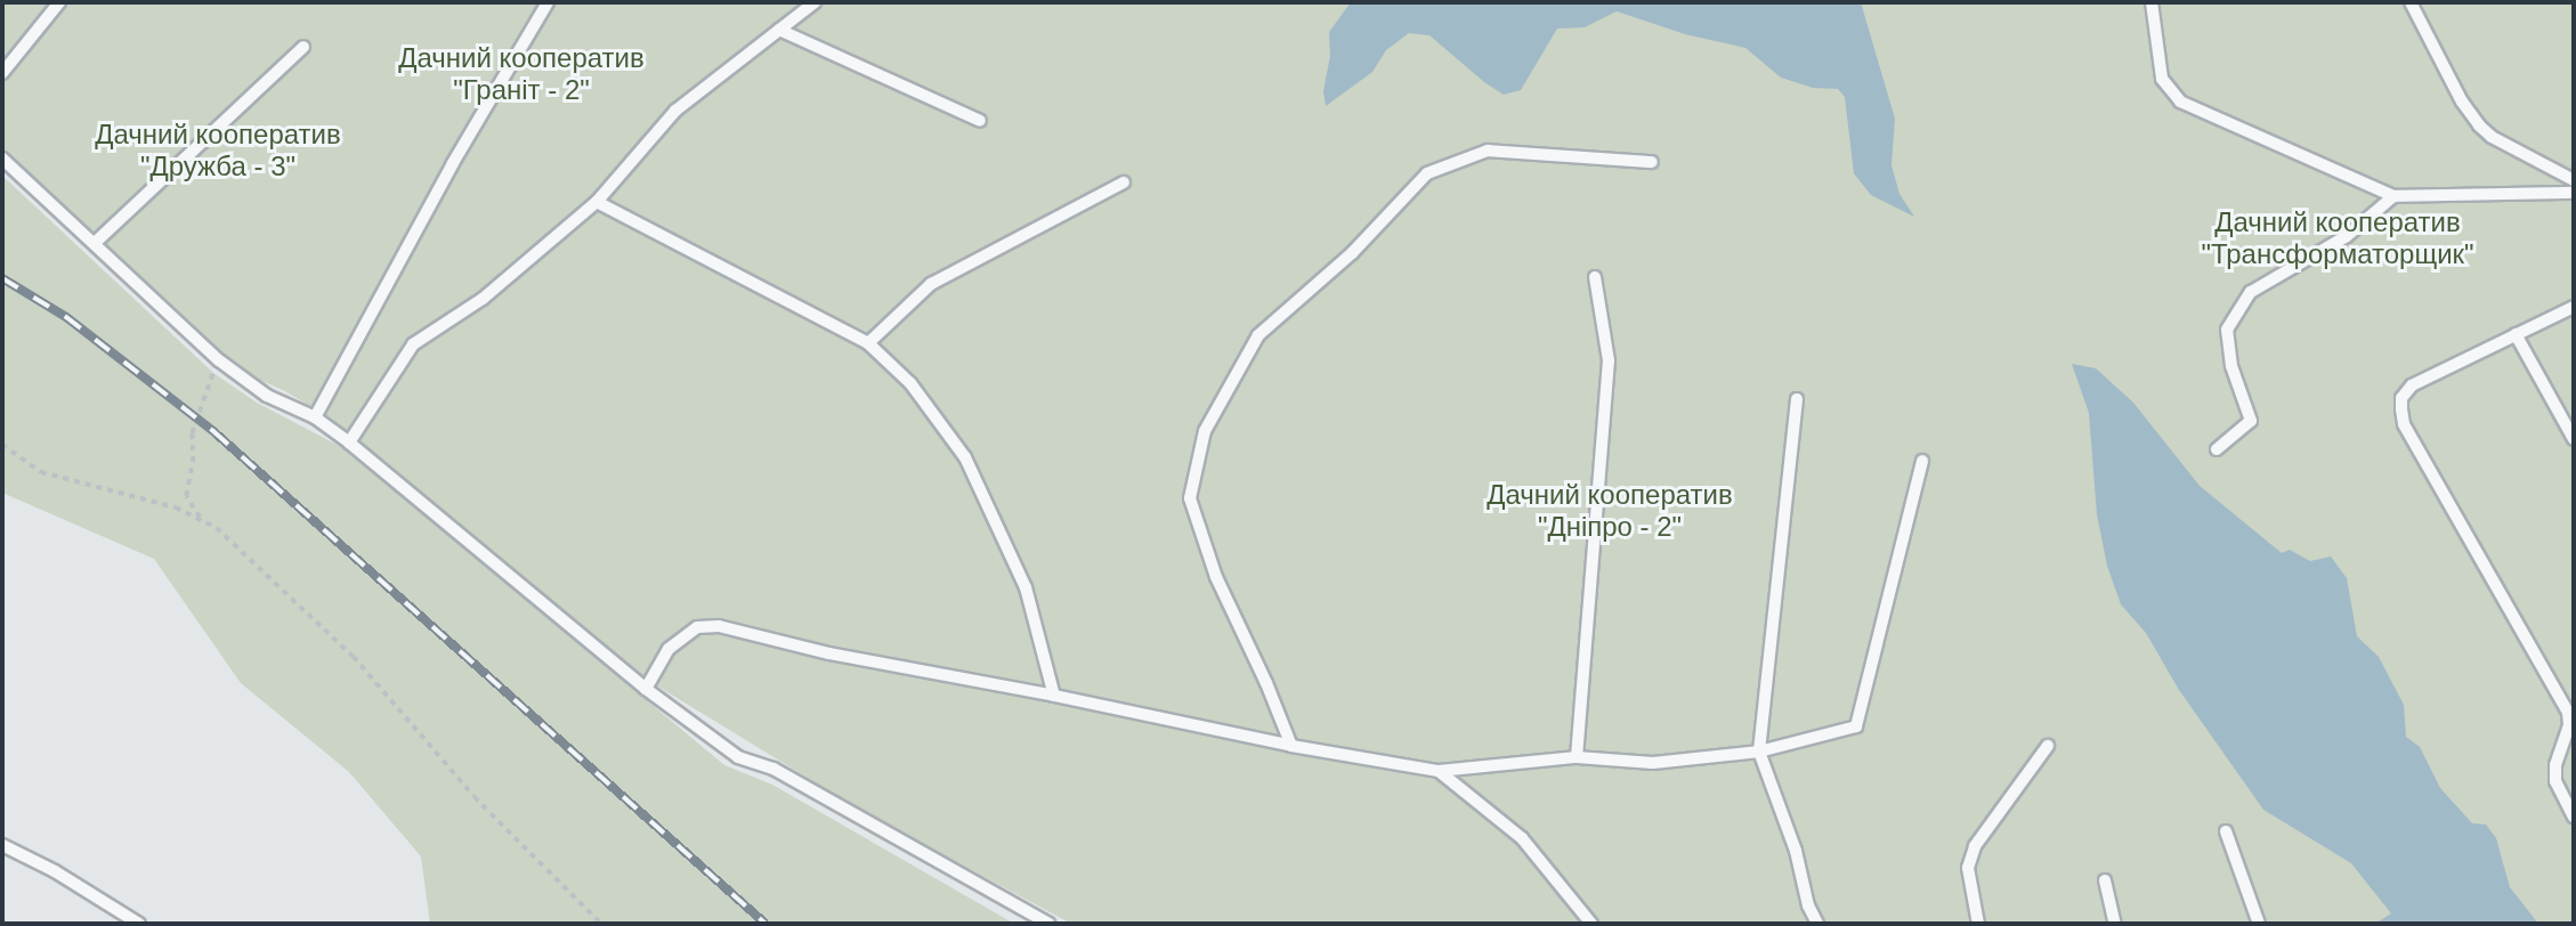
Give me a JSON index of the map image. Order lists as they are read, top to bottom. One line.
{"parks":["Дачний кооператив \"Граніт - 2\"","Дачний кооператив \"Дружба - 3\"","Дачний кооператив \"Трансформаторщик\"","Дачний кооператив \"Дніпро - 2\""]}
